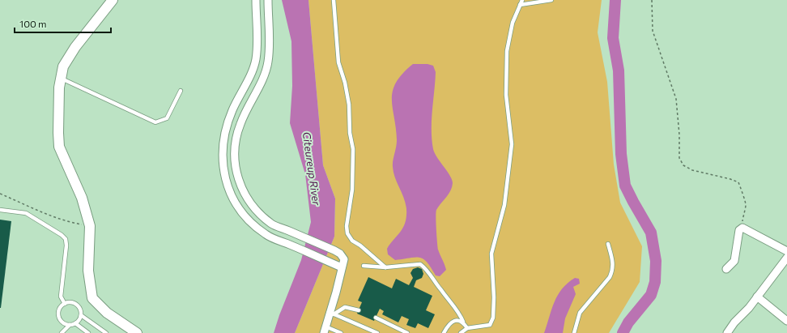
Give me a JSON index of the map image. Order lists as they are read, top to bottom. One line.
{"water":["Citeureup River"],"scale_bar":"100 m"}
